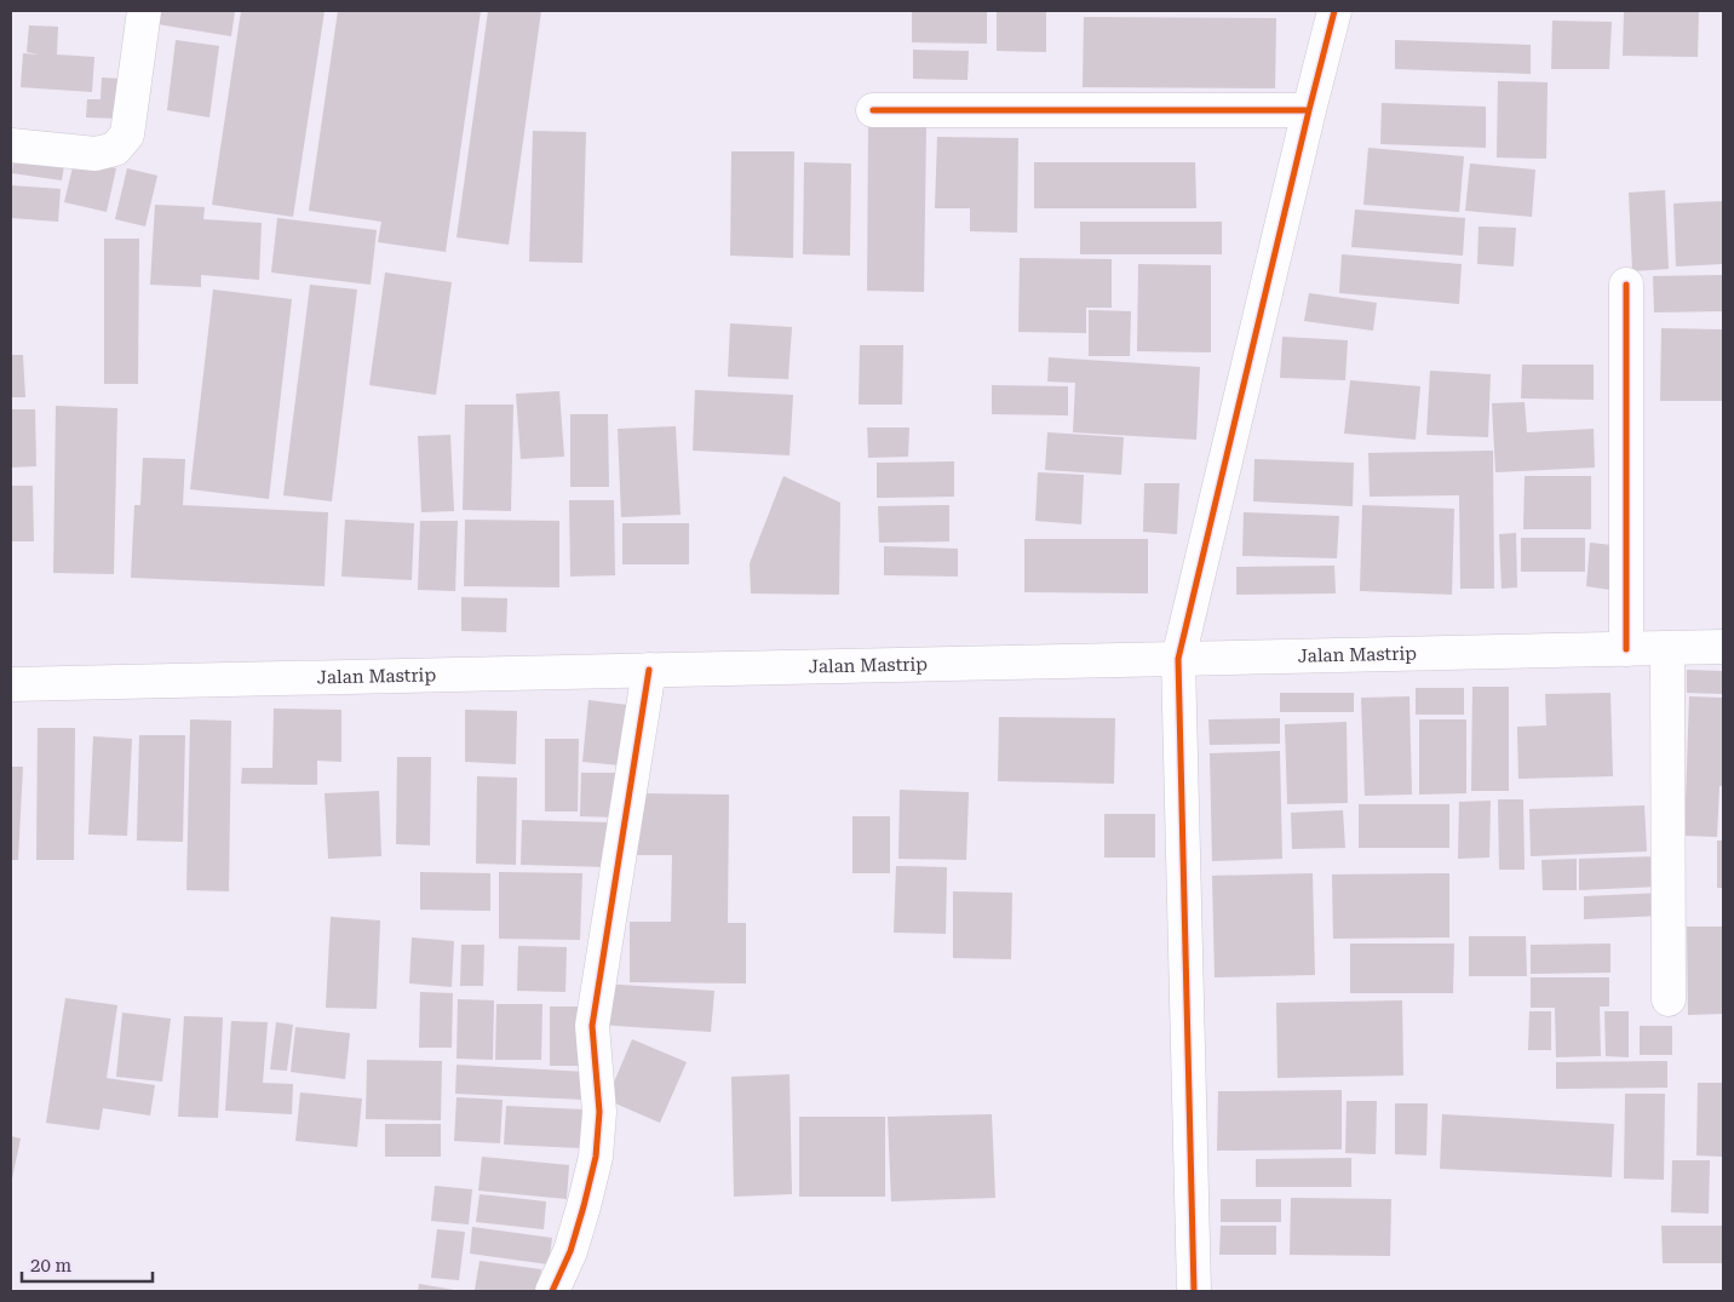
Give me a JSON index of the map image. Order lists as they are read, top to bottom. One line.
{"streets":{"street":["Jalan Mastrip"]},"scale_bar":"20 m"}
